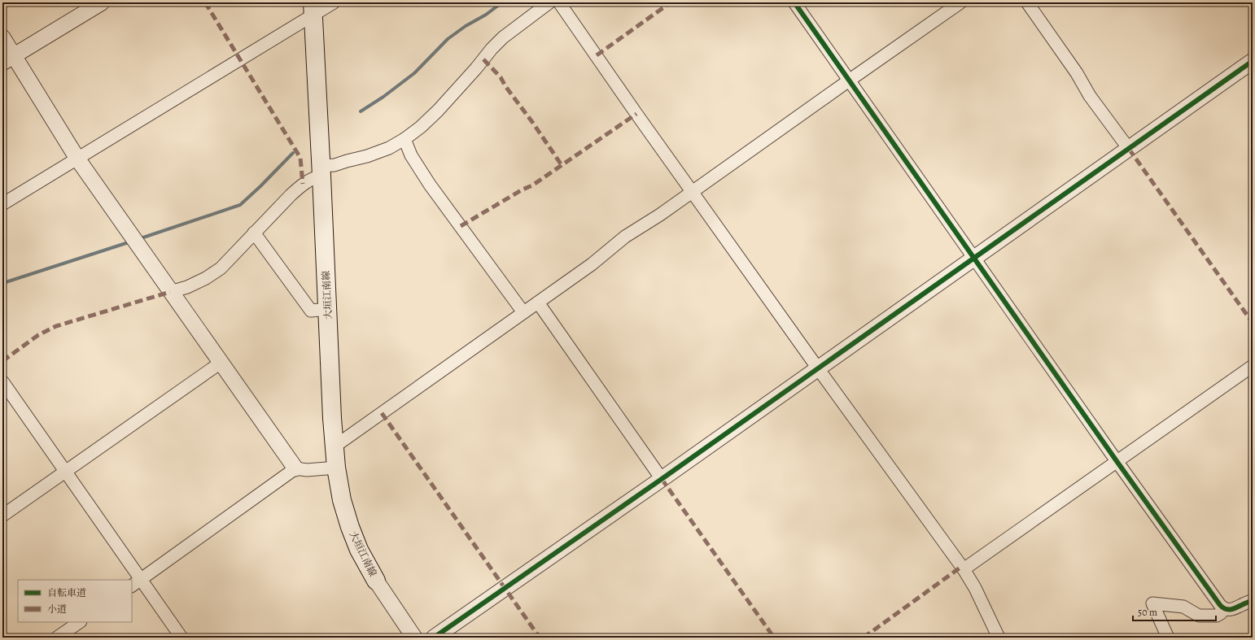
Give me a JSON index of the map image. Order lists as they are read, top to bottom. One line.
{"streets":{"main road":["大垣江南線"]},"legend":["自転車道","小道"],"scale_bar":"50 m"}
